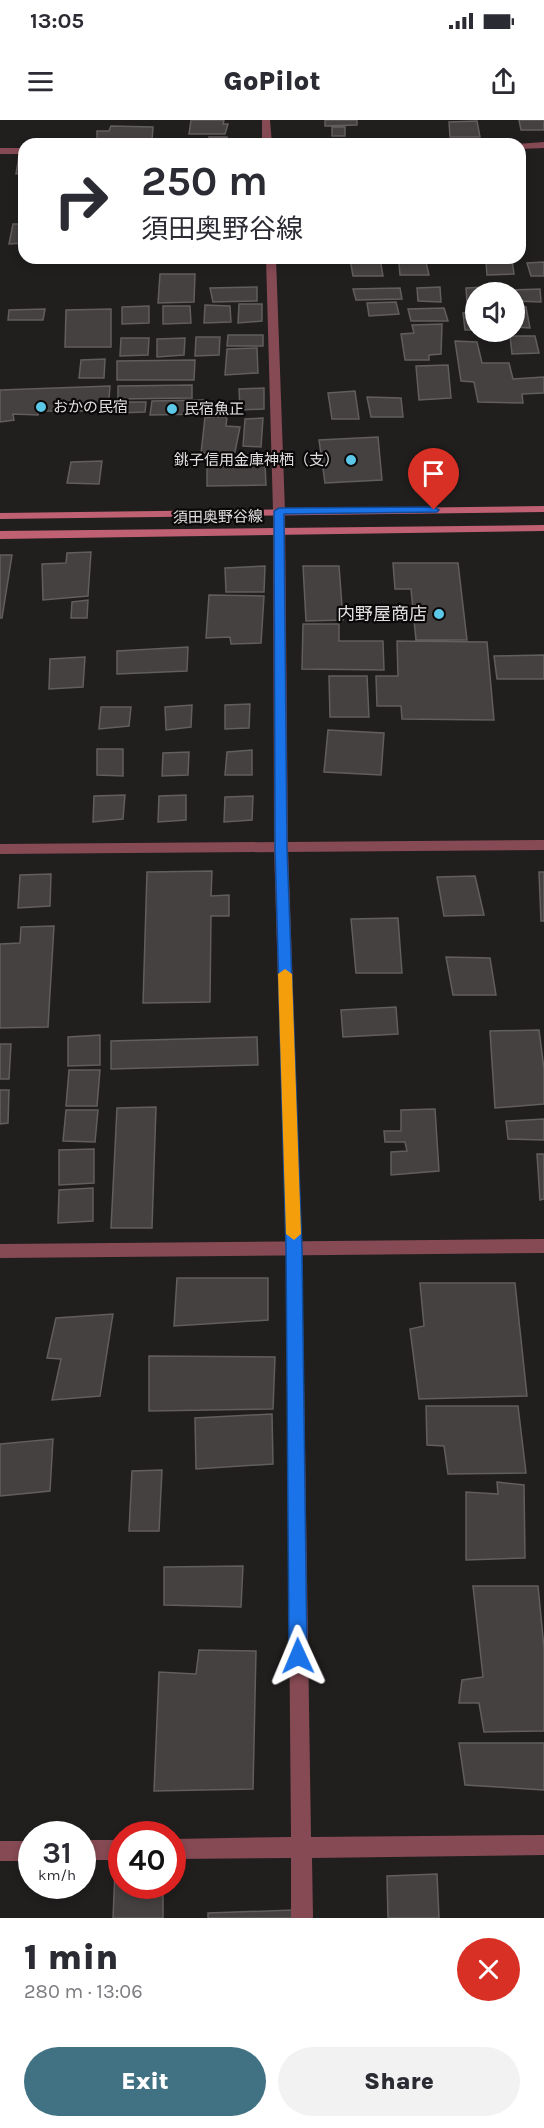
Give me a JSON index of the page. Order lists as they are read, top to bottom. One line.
{"streets":{"main road":["須田奥野谷線"]},"places":["おかの民宿","民宿魚正","銚子信用金庫神栖（支）","内野屋商店"],"page":{"status":"13:05","header":"GoPilot","turn":["250 m","須田奥野谷線"],"speed":"31 km/h","limit":"40","heading":["1 min","280 m · 13:06"],"buttons":["Exit","Share"]}}
